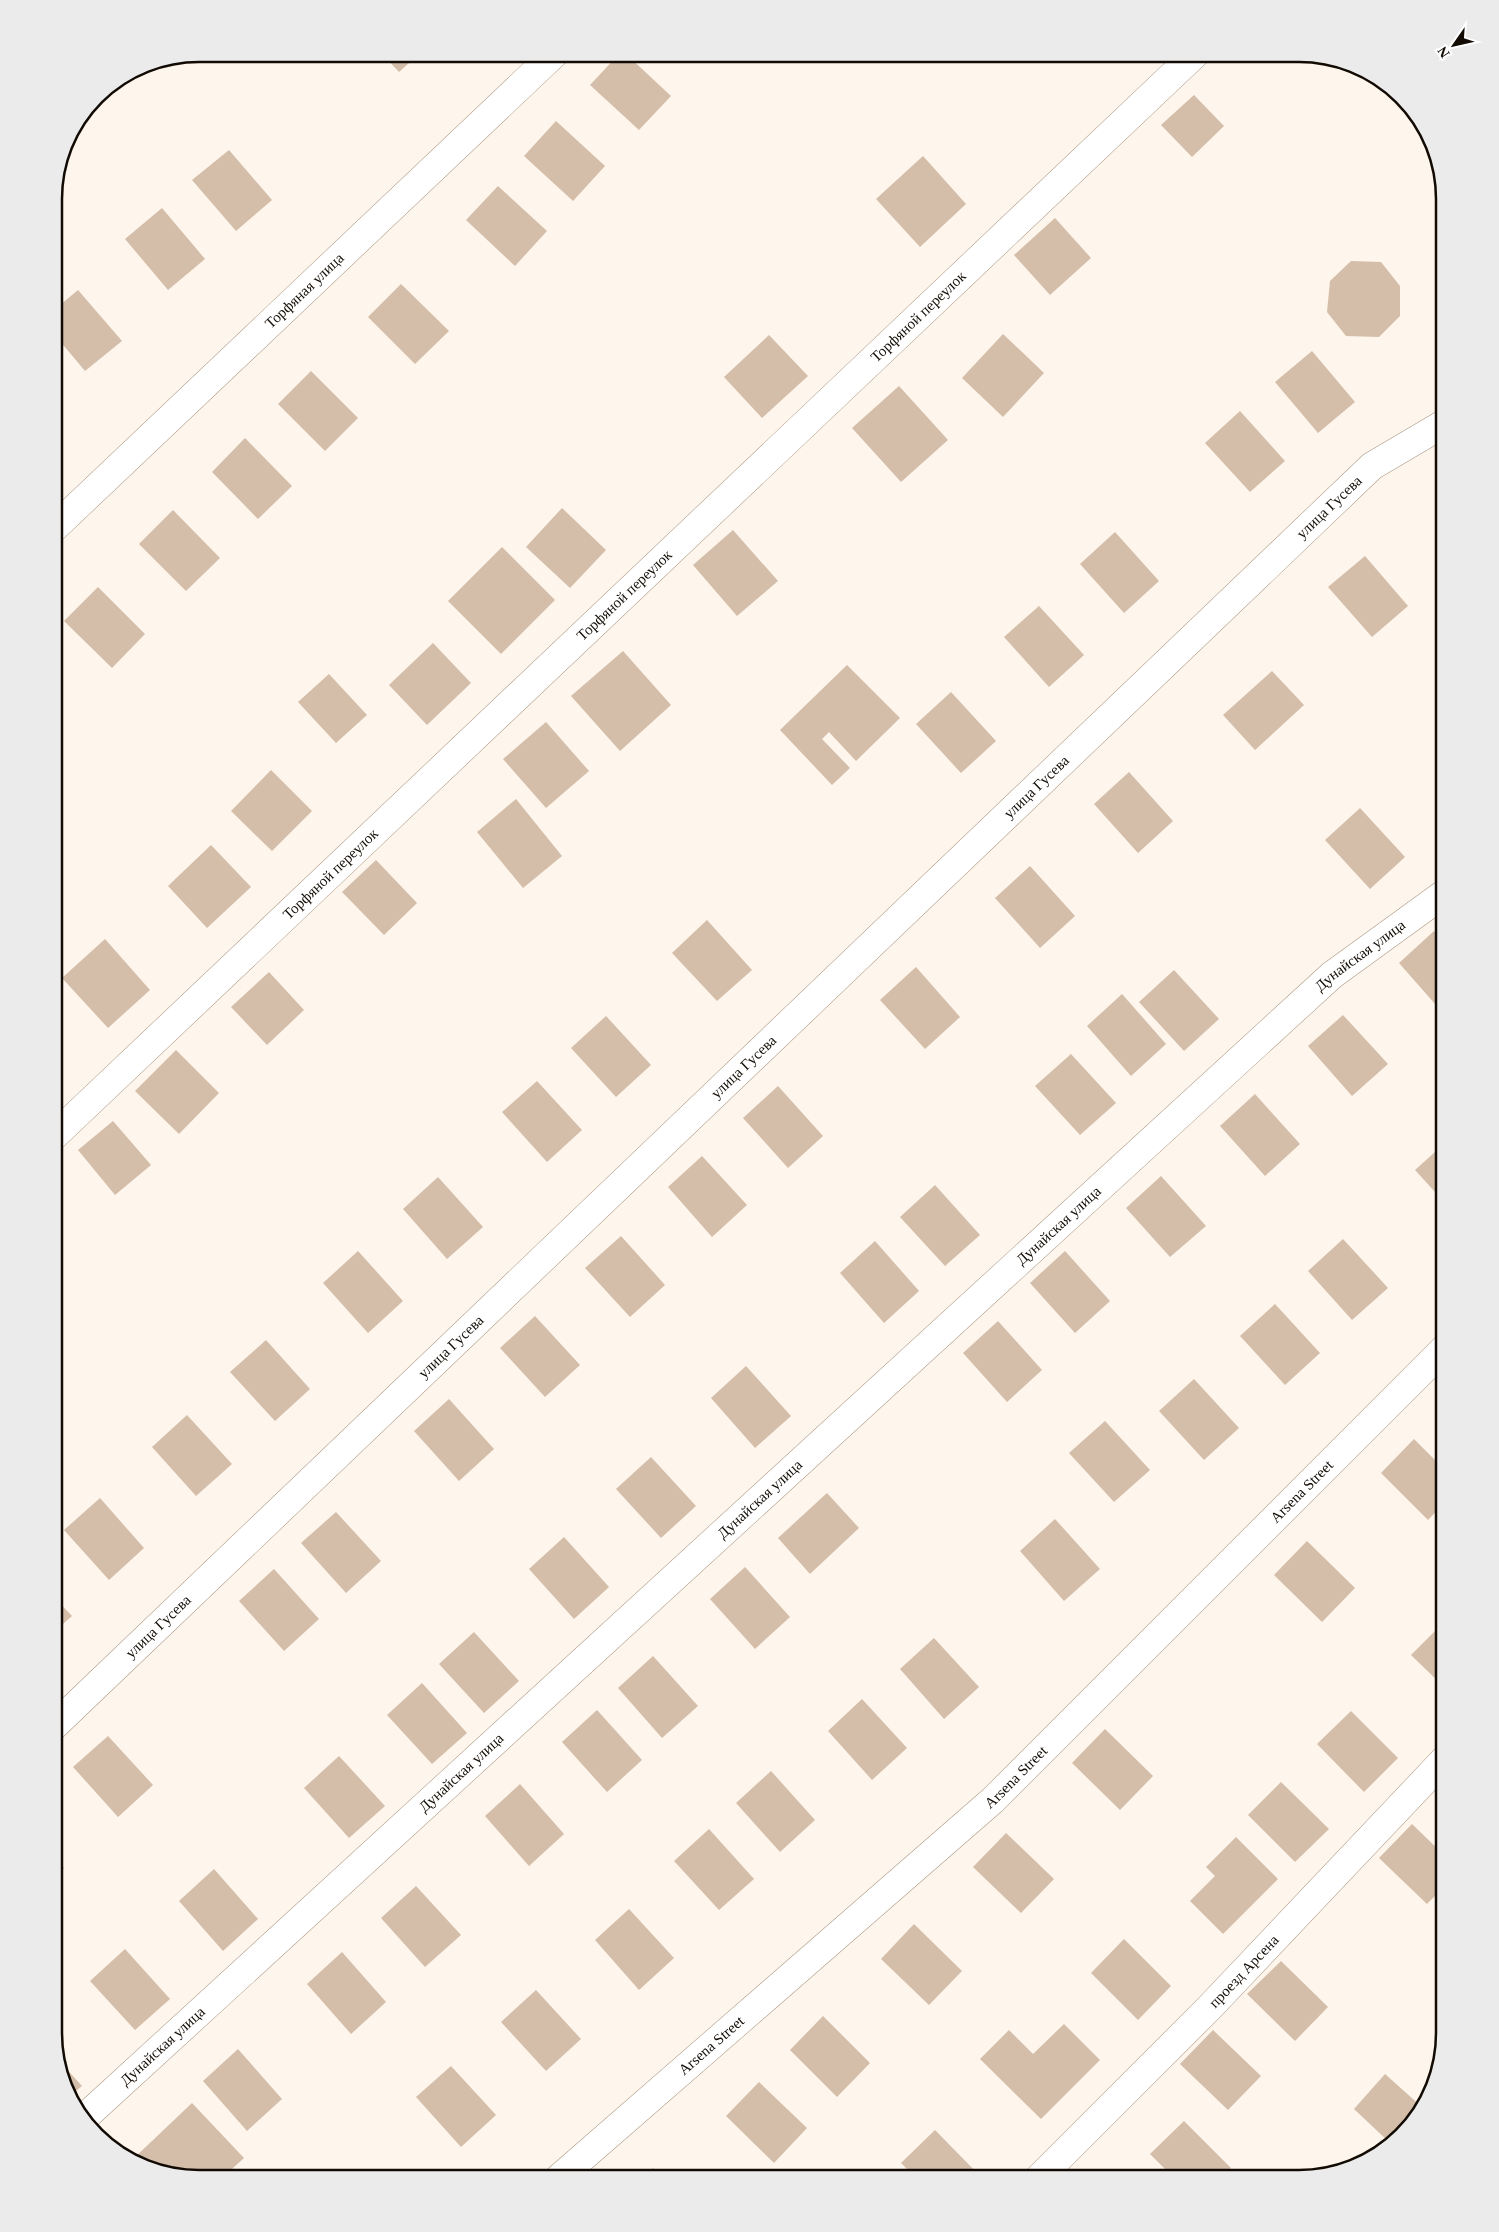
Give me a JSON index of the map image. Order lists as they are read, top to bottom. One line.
{"streets":{"street":["Торфяная улица","Торфяной переулок","улица Гусева","Дунайская улица","Arsena Street","проезд Арсена"]},"north":"bottom left"}
